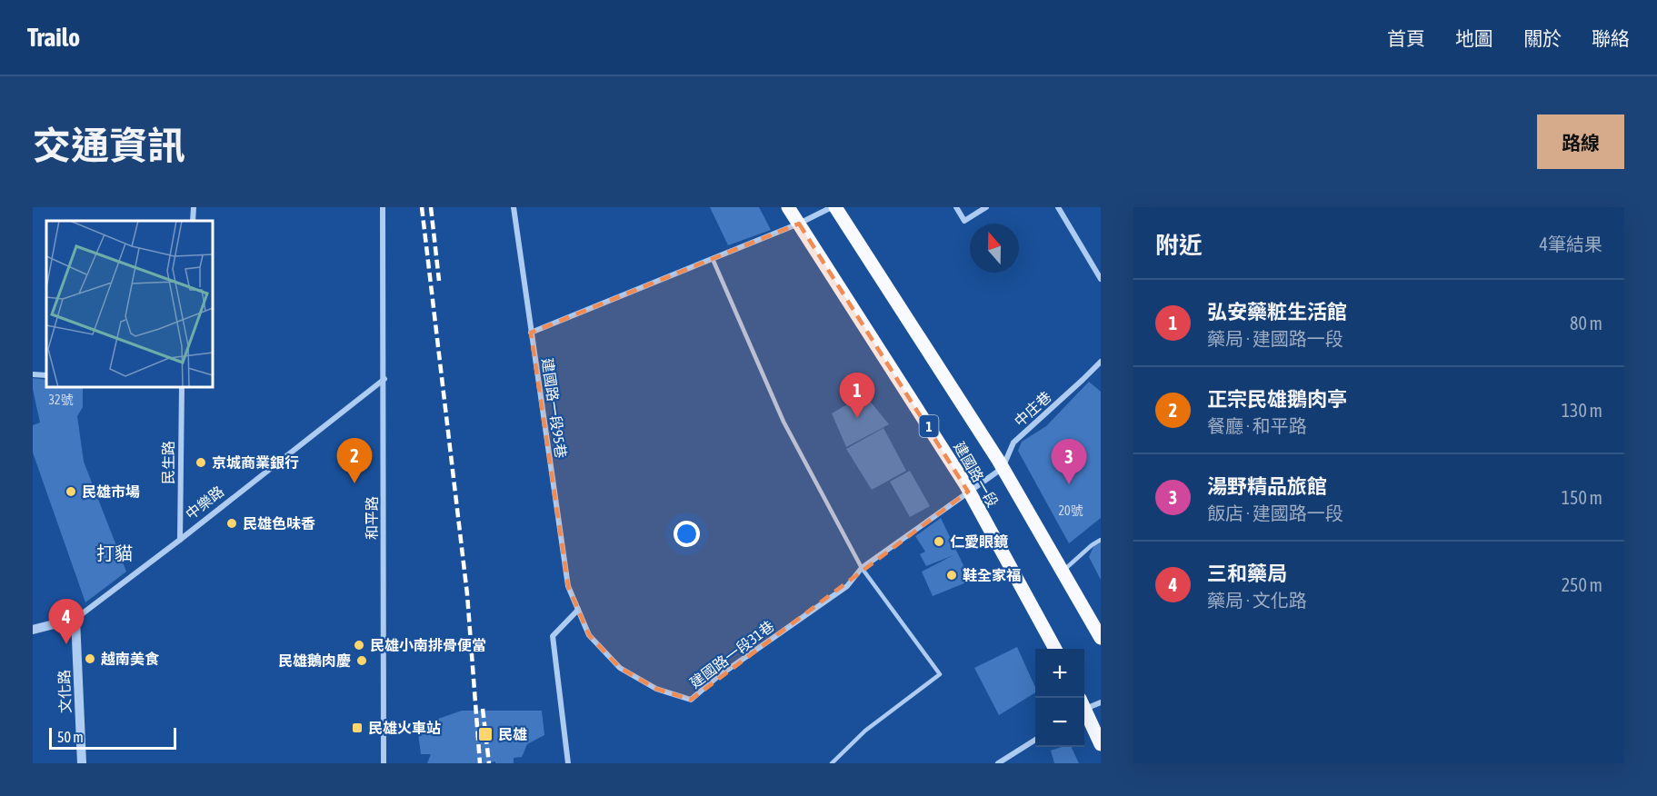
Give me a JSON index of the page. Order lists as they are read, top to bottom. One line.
{"streets":{"main road":["1","建國路一段"],"street":["建國路一段95巷","中庄巷","民生路","中樂路","和平路","建國路一段31巷","文化路"]},"crossings":[["建國路一段95巷","建國路一段31巷"],["中庄巷","建國路一段"],["中庄巷","建國路一段31巷"],["民生路","中樂路"],["建國路一段","建國路一段31巷"],["中樂路","和平路"],["中樂路","文化路"]],"districts":["打貓"],"places":{"other":["京城商業銀行","民雄市場","民雄色味香","仁愛眼鏡","鞋全家福","民雄小南排骨便當","越南美食","民雄鵝肉慶"],"transit":["民雄火車站","民雄"]},"house_numbers":["32號","20號"],"scale_bar":"50 m","north":"top","page":{"header":"Trailo","nav":["首頁","地圖","關於","聯絡"],"title":"交通資訊","buttons":"路線","heading":["附近","4筆結果"],"list":[{"mark":"1","name":"弘安藥粧生活館","note":"藥局 · 建國路一段","value":"80 m"},{"mark":"2","name":"正宗民雄鵝肉亭","note":"餐廳 · 和平路","value":"130 m"},{"mark":"3","name":"湯野精品旅館","note":"飯店 · 建國路一段","value":"150 m"},{"mark":"4","name":"三和藥局","note":"藥局 · 文化路","value":"250 m"}],"pins":["1","2","3","4"],"map_buttons":["+","−"],"scale":"50 m"}}
